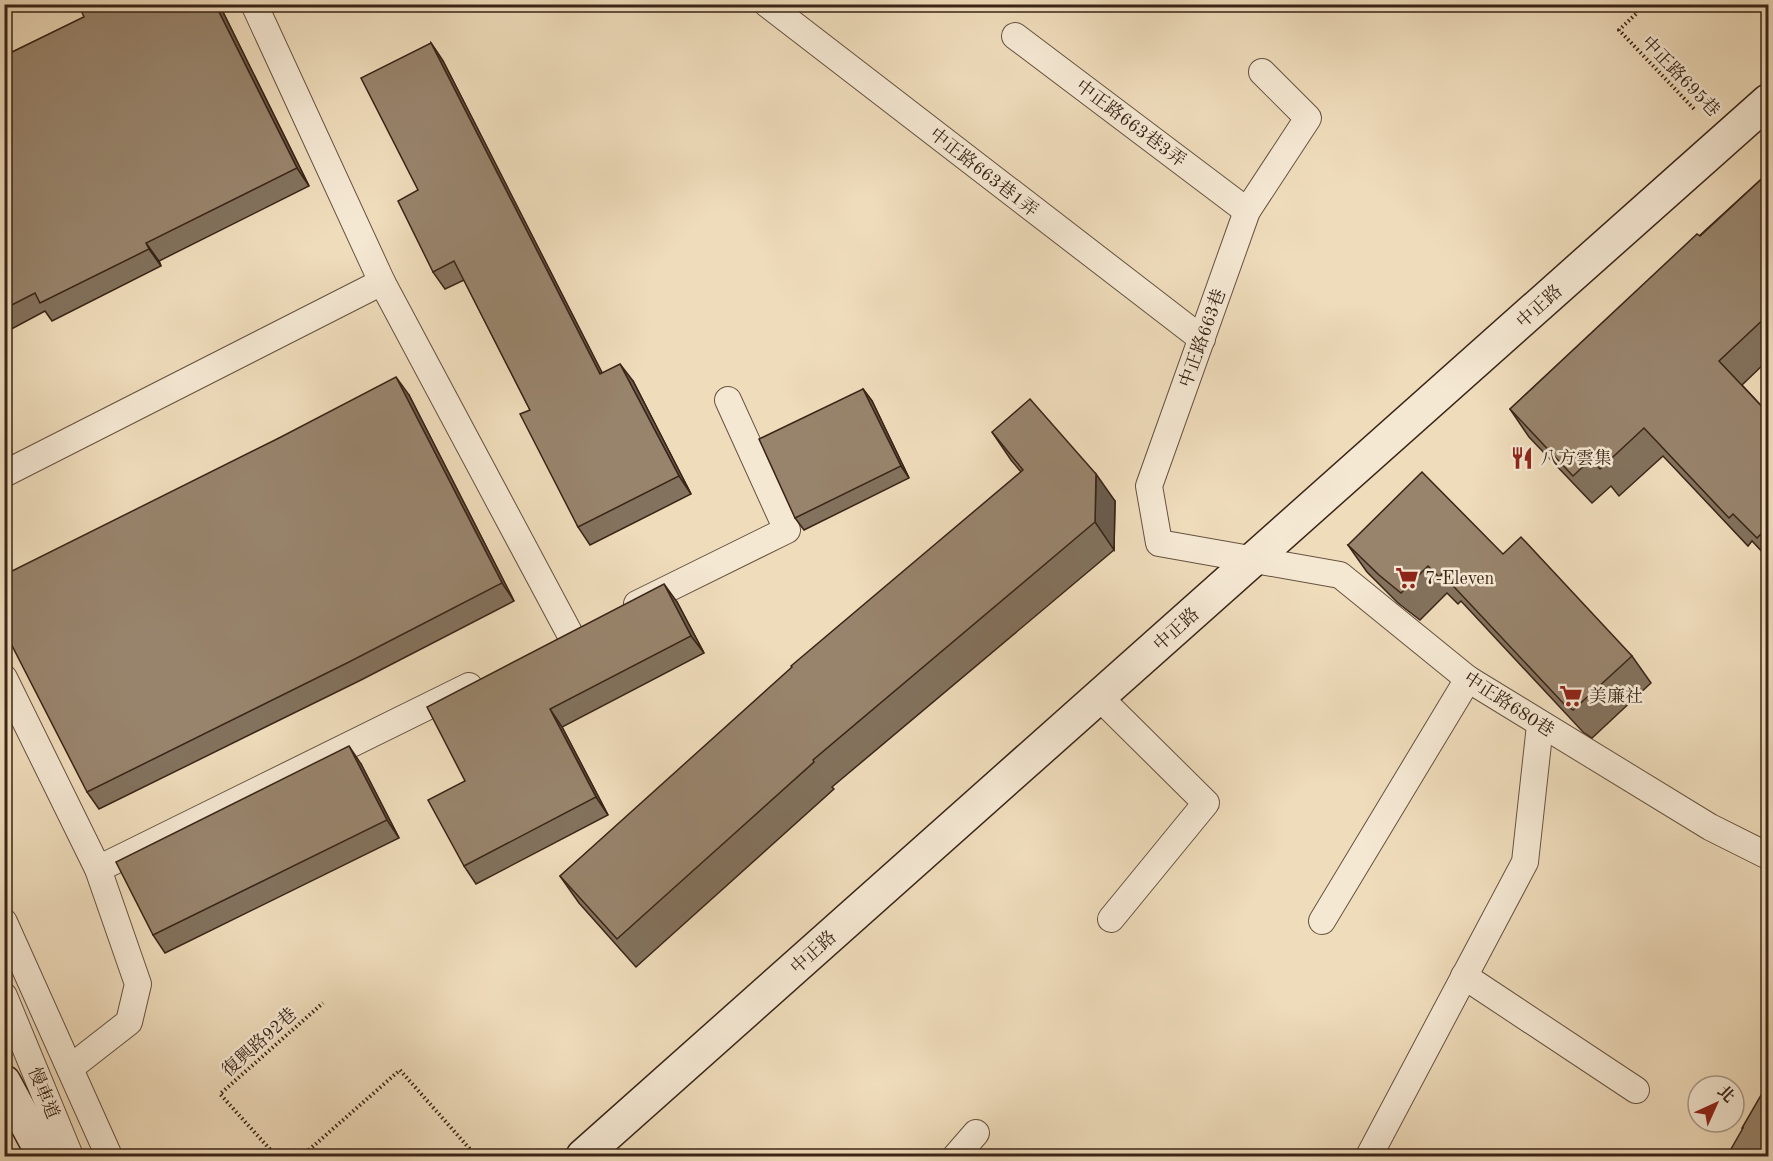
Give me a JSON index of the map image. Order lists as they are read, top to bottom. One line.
{"streets":{"street":["中正路"],"lane":["中正路663巷3弄","中正路663巷1弄","中正路663巷","中正路680巷","慢車道"],"path":["中正路695巷","復興路92巷"]},"crossings":[["中正路695巷","中正路"],["中正路663巷3弄","中正路663巷"],["中正路663巷1弄","中正路663巷"],["中正路","中正路663巷"],["中正路","中正路680巷"],["中正路663巷","中正路680巷"]],"places":{"restaurant":["八方雲集"],"supermarket":["7-Eleven","美廉社"]},"north":"top right"}
